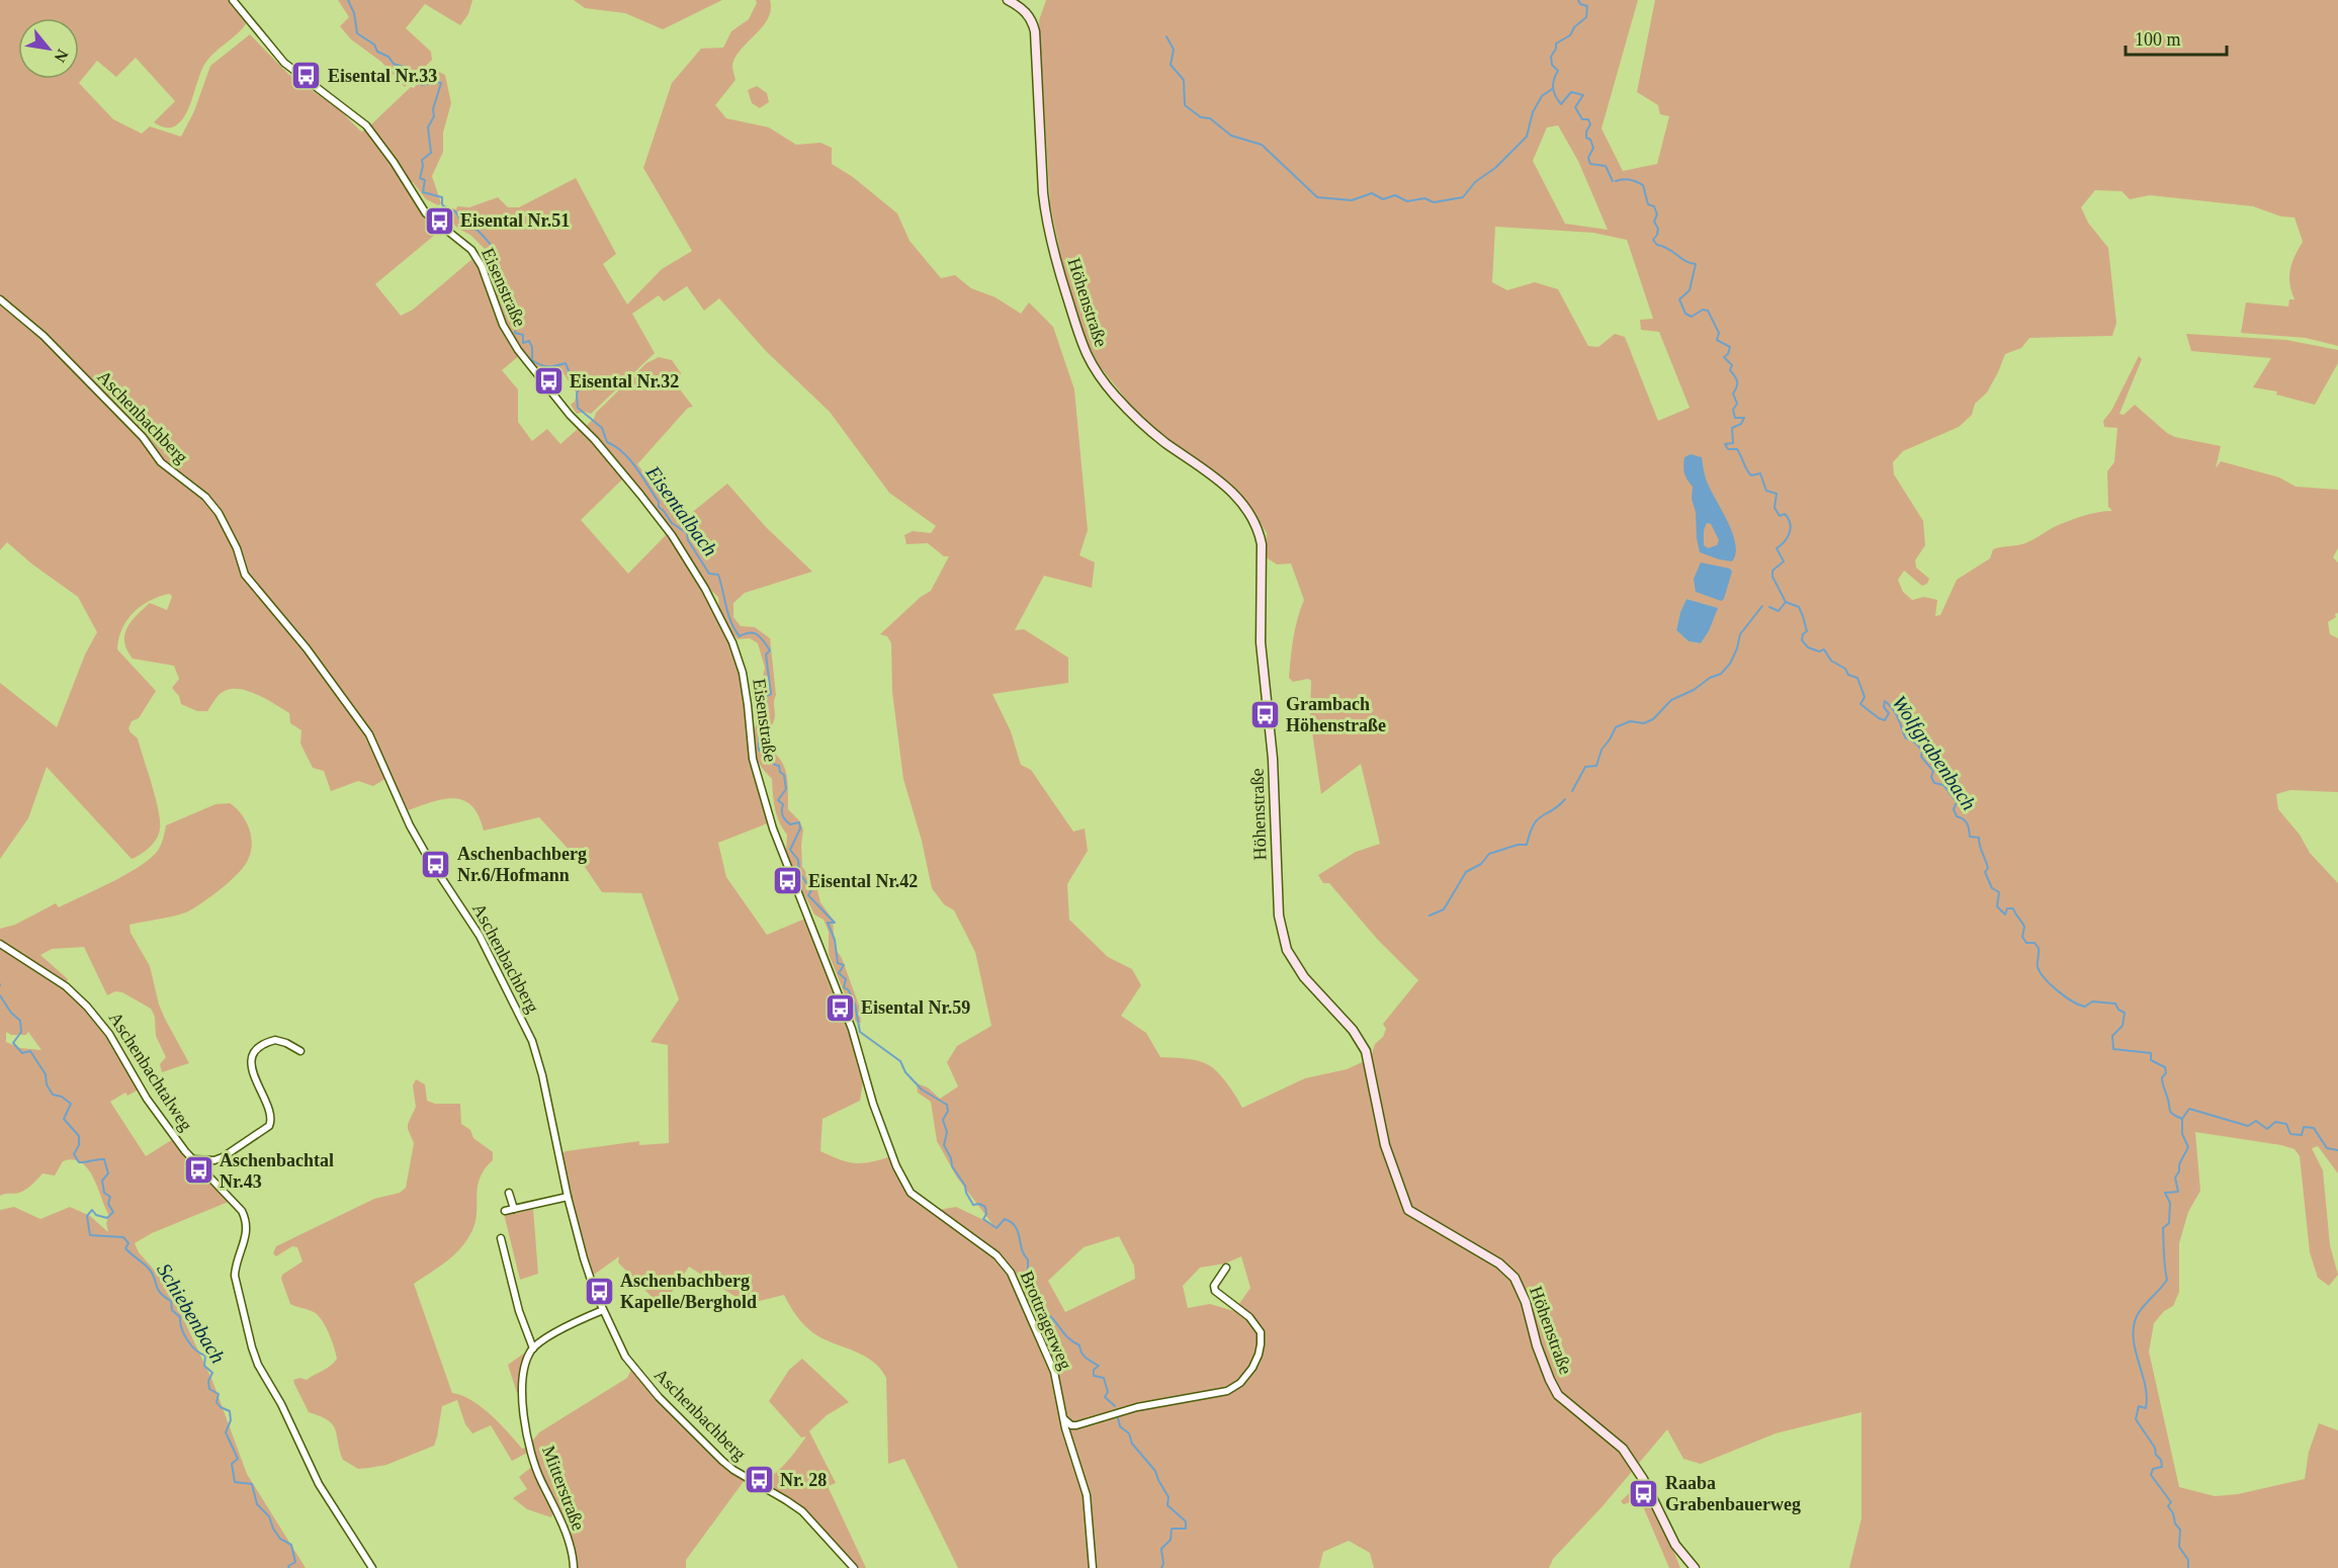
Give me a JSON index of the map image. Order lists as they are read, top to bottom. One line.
{"streets":{"street":["Eisenstraße","Höhenstraße","Aschenbachberg","Aschenbachtalweg","Brottragerweg","Mitterstraße"]},"crossings":[["Eisenstraße","Brottragerweg"]],"water":["Eisentalbach","Wolfgrabenbach","Schiebenbach"],"places":{"bus stop":["Eisental Nr.33","Eisental Nr.51","Eisental Nr.32","Grambach Höhenstraße","Aschenbachberg Nr.6/Hofmann","Eisental Nr.42","Eisental Nr.59","Aschenbachtal Nr.43","Aschenbachberg Kapelle/Berghold","Nr. 28","Raaba Grabenbauerweg"]},"scale_bar":"100 m","north":"bottom right"}
